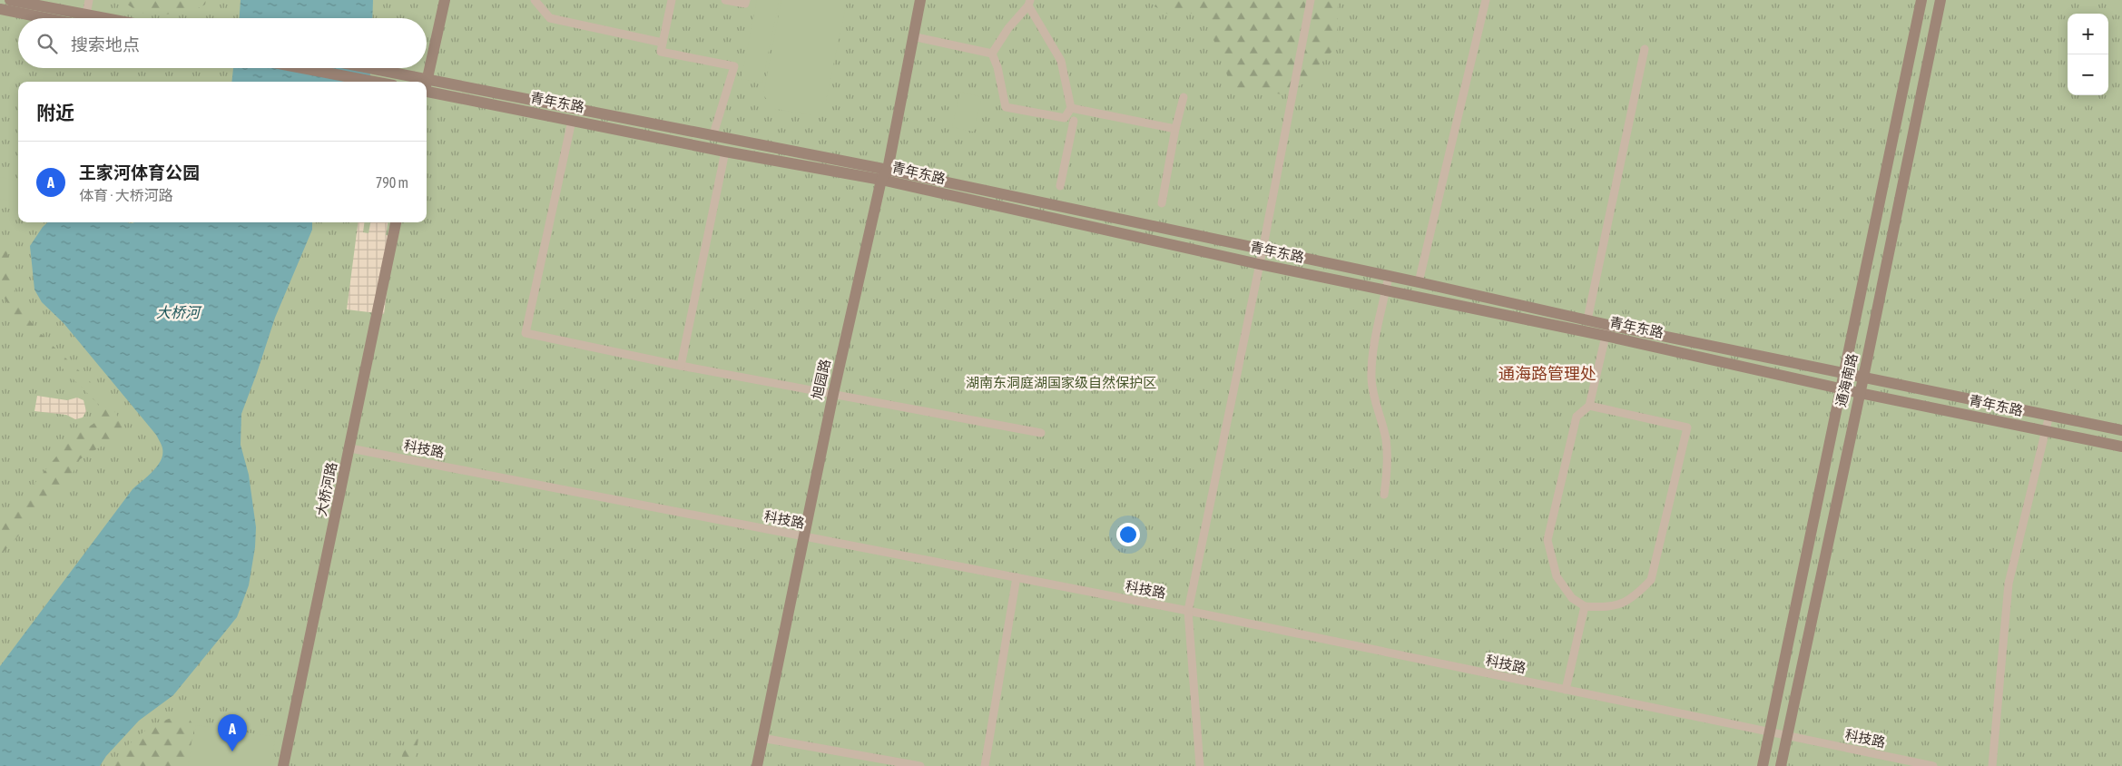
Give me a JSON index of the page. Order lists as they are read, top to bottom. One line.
{"streets":{"main road":["青年东路","旭园路","通海南路","大桥河路"],"street":["科技路"]},"crossings":[["青年东路","旭园路"],["青年东路","通海南路"],["旭园路","科技路"],["通海南路","科技路"],["科技路","大桥河路"]],"districts":["通海路管理处"],"water":["大桥河"],"parks":["湖南东洞庭湖国家级自然保护区"],"page":{"map_buttons":["+","−"],"search":"搜索地点","heading":"附近","list":[{"mark":"A","name":"王家河体育公园","note":"体育 · 大桥河路","value":"790 m"}],"pins":"A"}}
